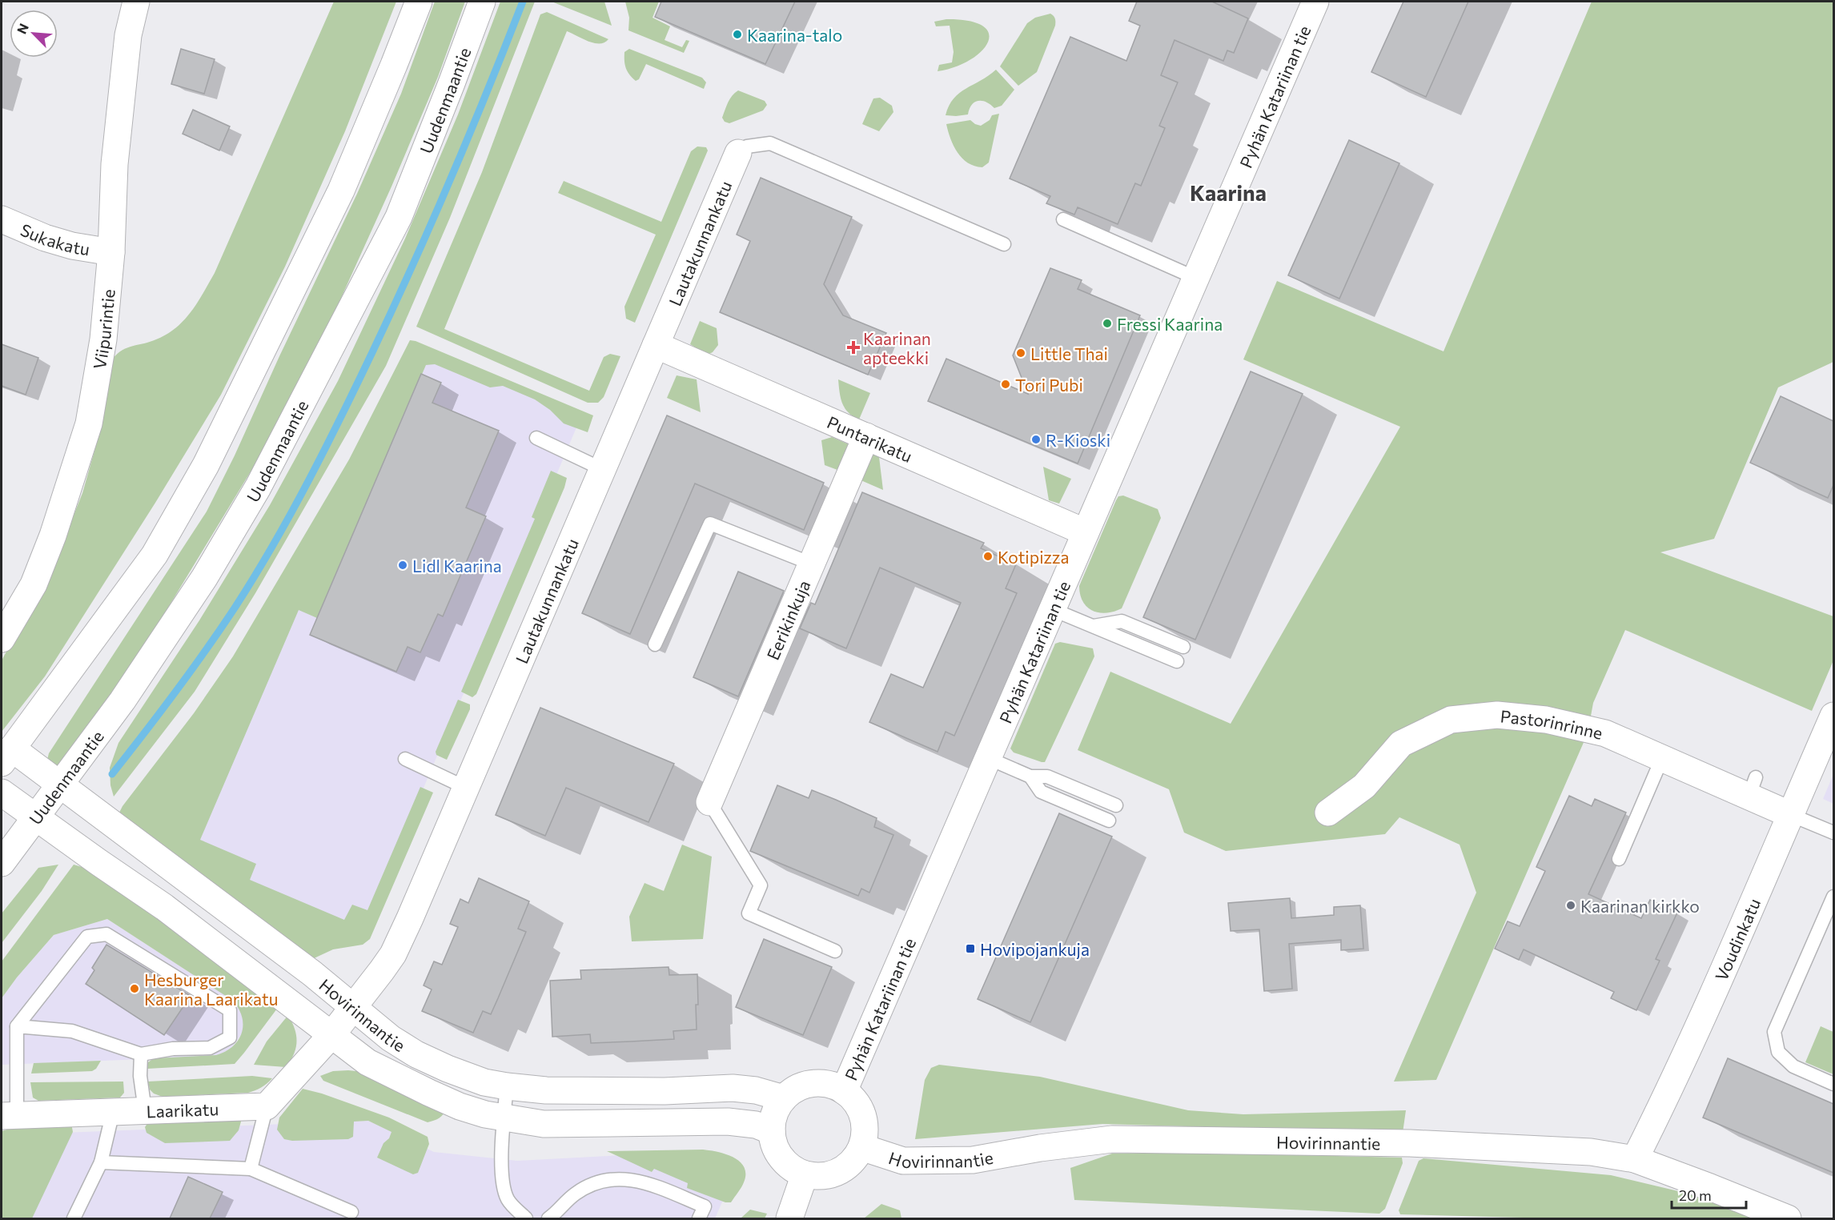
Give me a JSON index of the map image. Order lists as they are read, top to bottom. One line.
{"streets":{"street":["Pyhän Katariinan tie","Uudenmaantie","Sukakatu","Lautakunnankatu","Viipurintie","Puntarikatu","Eerikinkuja","Pastorinrinne","Voudinkatu","Hovirinnantie","Laarikatu"]},"crossings":[["Pyhän Katariinan tie","Puntarikatu"],["Pyhän Katariinan tie","Hovirinnantie"],["Uudenmaantie","Hovirinnantie"],["Sukakatu","Viipurintie"],["Lautakunnankatu","Puntarikatu"],["Lautakunnankatu","Hovirinnantie"],["Puntarikatu","Eerikinkuja"],["Pastorinrinne","Voudinkatu"],["Voudinkatu","Hovirinnantie"]],"districts":["Kaarina"],"places":{"other":["Kaarina-talo","Fressi Kaarina","Little Thai","Tori Pubi","R-Kioski","Kotipizza","Lidl Kaarina","Kaarinan kirkko","Hesburger Kaarina Laarikatu"],"health":["Kaarinan apteekki"],"transit":["Hovipojankuja"]},"scale_bar":"20 m","north":"top left"}
